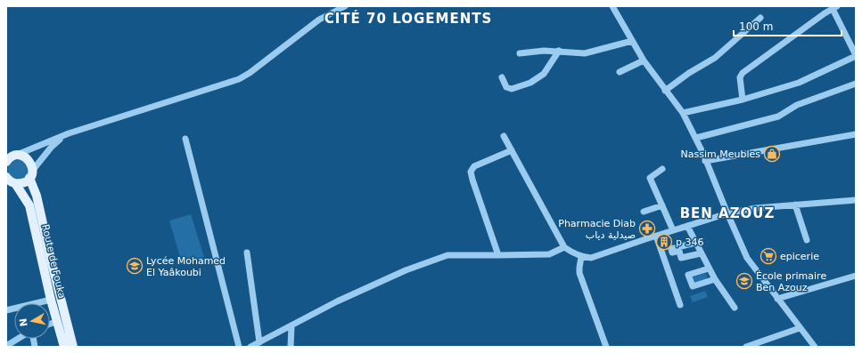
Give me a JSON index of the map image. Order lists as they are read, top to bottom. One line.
{"streets":{"main road":["Route de Fouka"]},"districts":["CITÉ 70 LOGEMENTS","BEN AZOUZ"],"places":{"shop":["Nassim Meubles"],"pharmacy":["Pharmacie Diab صيدلية دياب"],"building":["p 346"],"supermarket":["epicerie"],"school or university":["Lycée Mohamed El Yaâkoubi","École primaire Ben Azouz"]},"scale_bar":"100 m","north":"left"}
